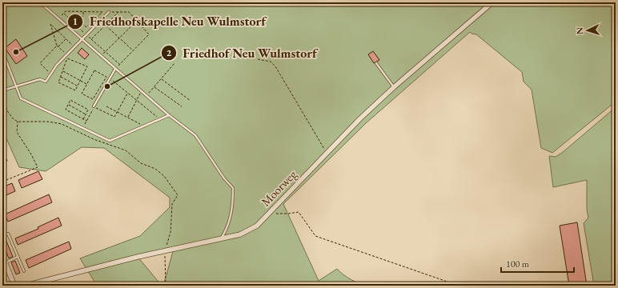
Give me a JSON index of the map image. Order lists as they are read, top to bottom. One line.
{"streets":{"street":["Moorweg"]},"places":["Friedhofskapelle Neu Wulmstorf","Friedhof Neu Wulmstorf"],"scale_bar":"100 m","north":"left"}
